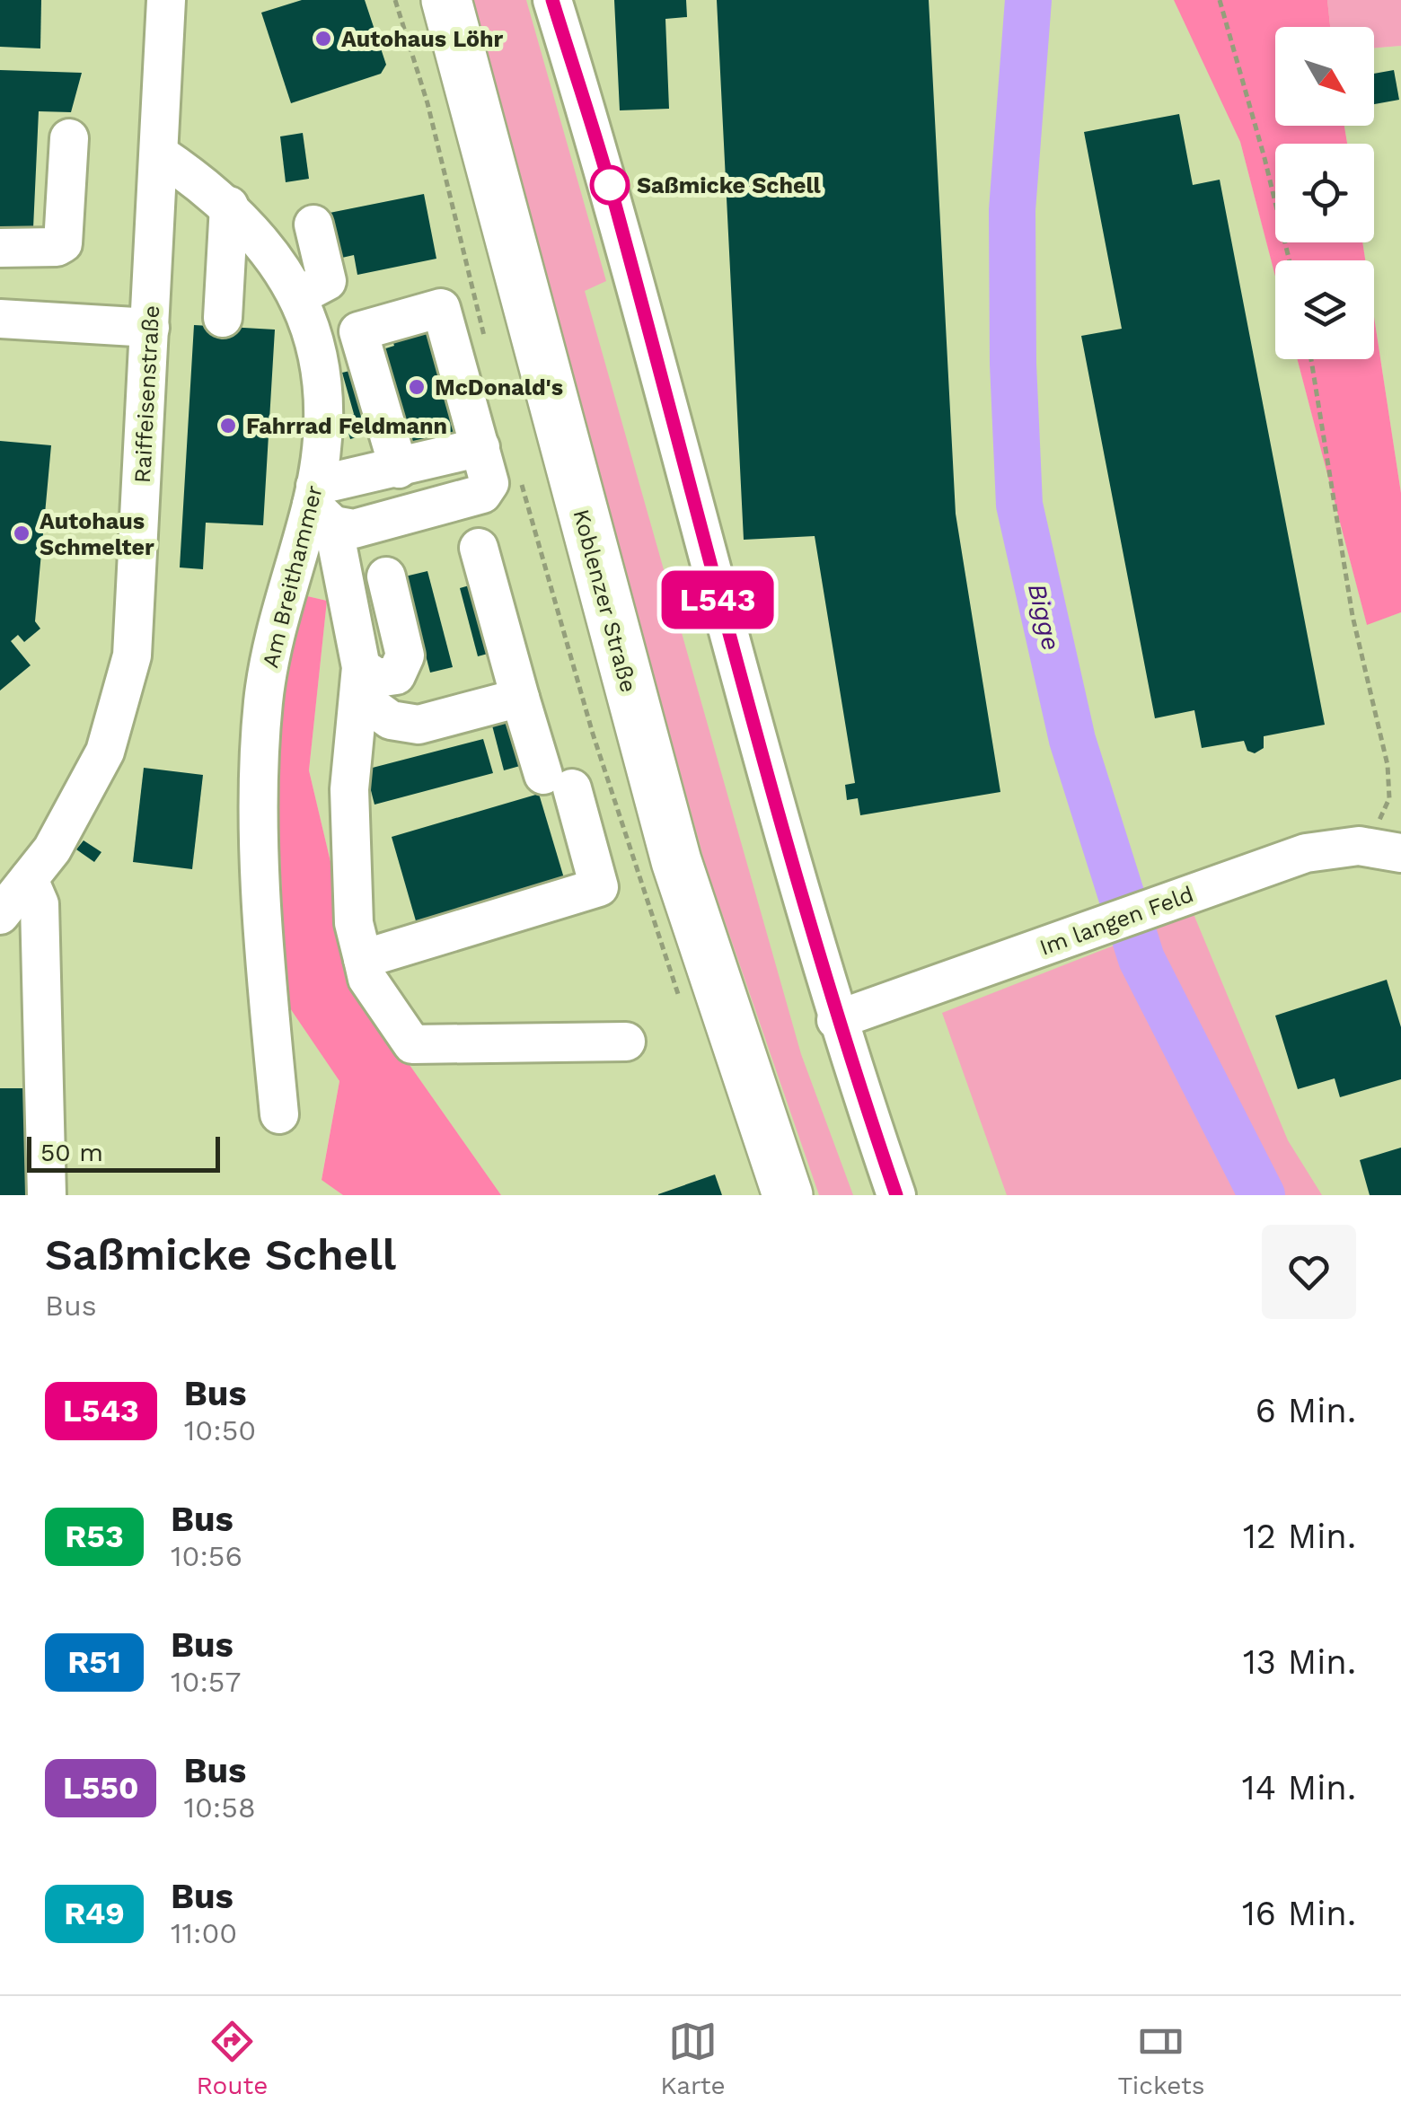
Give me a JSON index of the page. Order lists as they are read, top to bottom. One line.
{"streets":{"main road":["Koblenzer Straße"],"street":["Raiffeisenstraße","Am Breithammer","Im langen Feld"]},"crossings":[["Raiffeisenstraße","Am Breithammer"]],"water":["Bigge"],"places":["Autohaus Löhr","Saßmicke Schell","McDonald's","Fahrrad Feldmann","Autohaus Schmelter"],"lines":["bus line L543"],"scale_bar":"50 m","north":"bottom right","page":{"on_map":"L543","scale":"50 m","heading":["Saßmicke Schell","Bus"],"list":[{"mark":"L543","name":"Bus","note":"10:50","value":"6 Min."},{"mark":"R53","name":"Bus","note":"10:56","value":"12 Min."},{"mark":"R51","name":"Bus","note":"10:57","value":"13 Min."},{"mark":"L550","name":"Bus","note":"10:58","value":"14 Min."},{"mark":"R49","name":"Bus","note":"11:00","value":"16 Min."}],"tabs":["Route","Karte","Tickets"]}}
